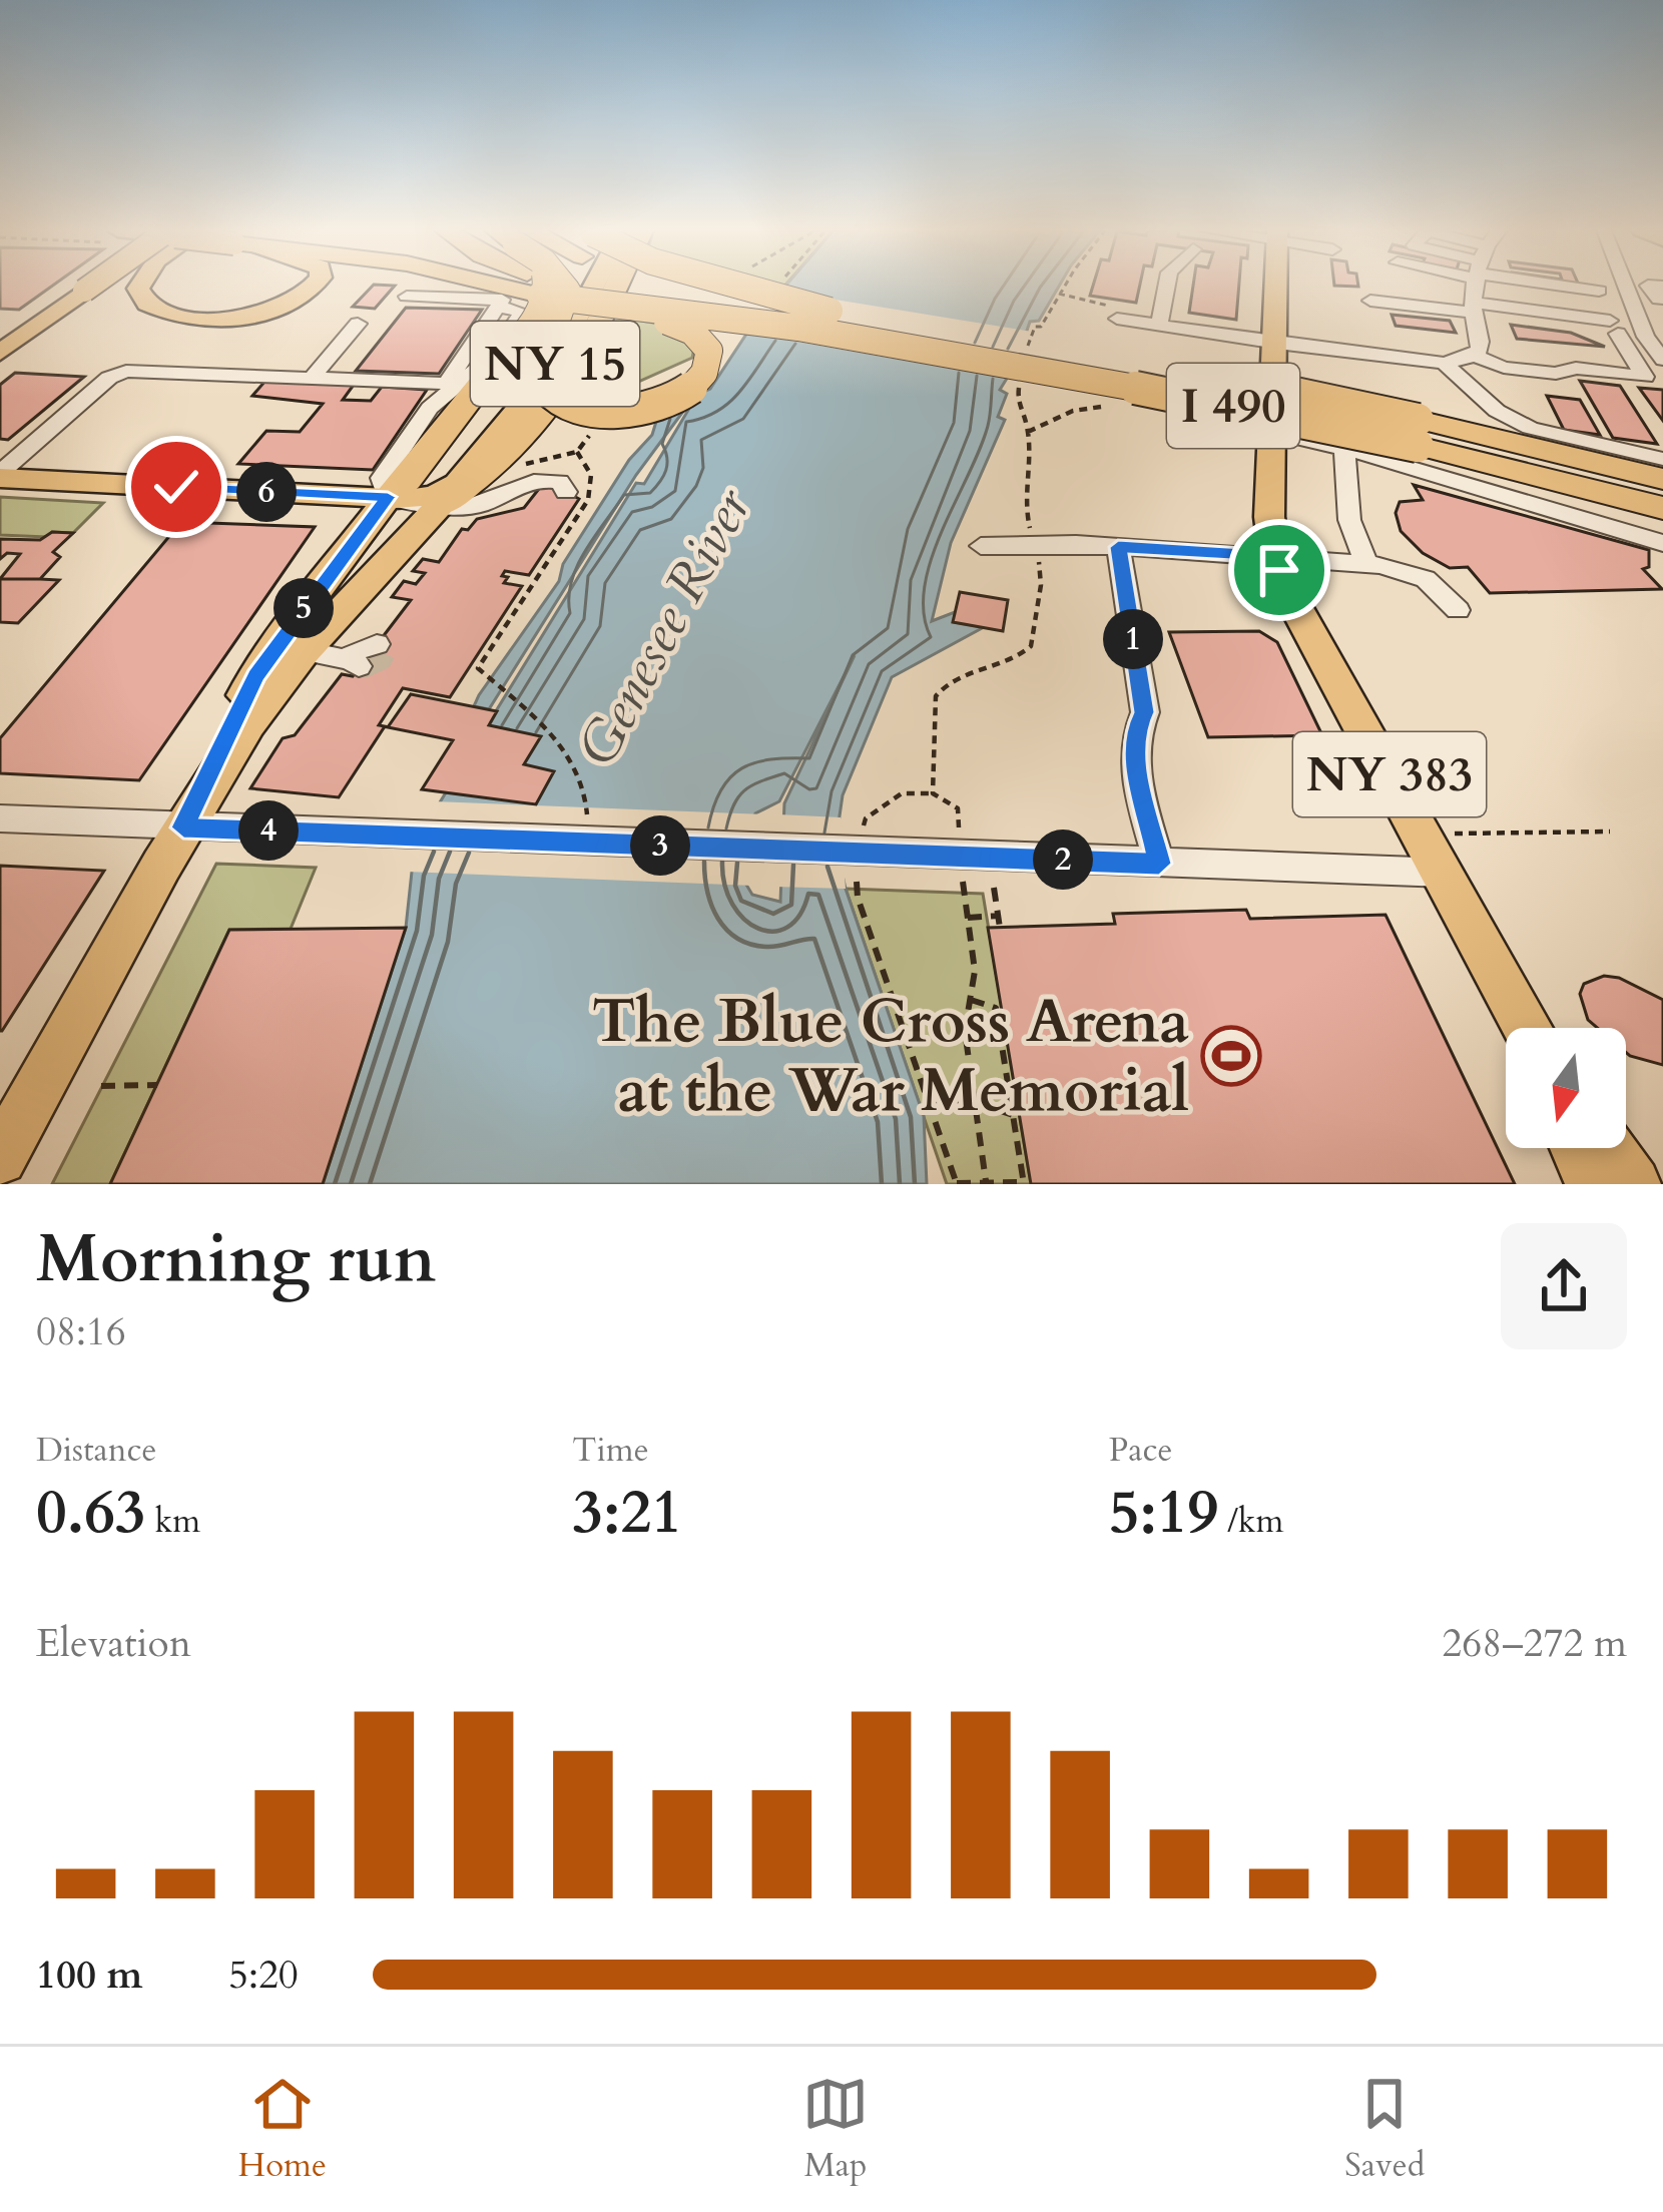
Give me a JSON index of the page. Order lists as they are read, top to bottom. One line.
{"streets":{"highway":["I 490"],"main road":["NY 15","NY 383"]},"water":["Genesee River"],"places":{"sports":["The Blue Cross Arena at the War Memorial"]},"north":"bottom","page":{"pins":["6","5","1","4","3","2"],"heading":["Morning run","08:16"],"stats":[["Distance","0.63 km"],["Time","3:21"],["Pace","5:19 /km"]],"chart":["Elevation","268–272 m"],"list":[{"name":"100 m","note":"5:20"}],"tabs":["Home","Map","Saved"]}}
